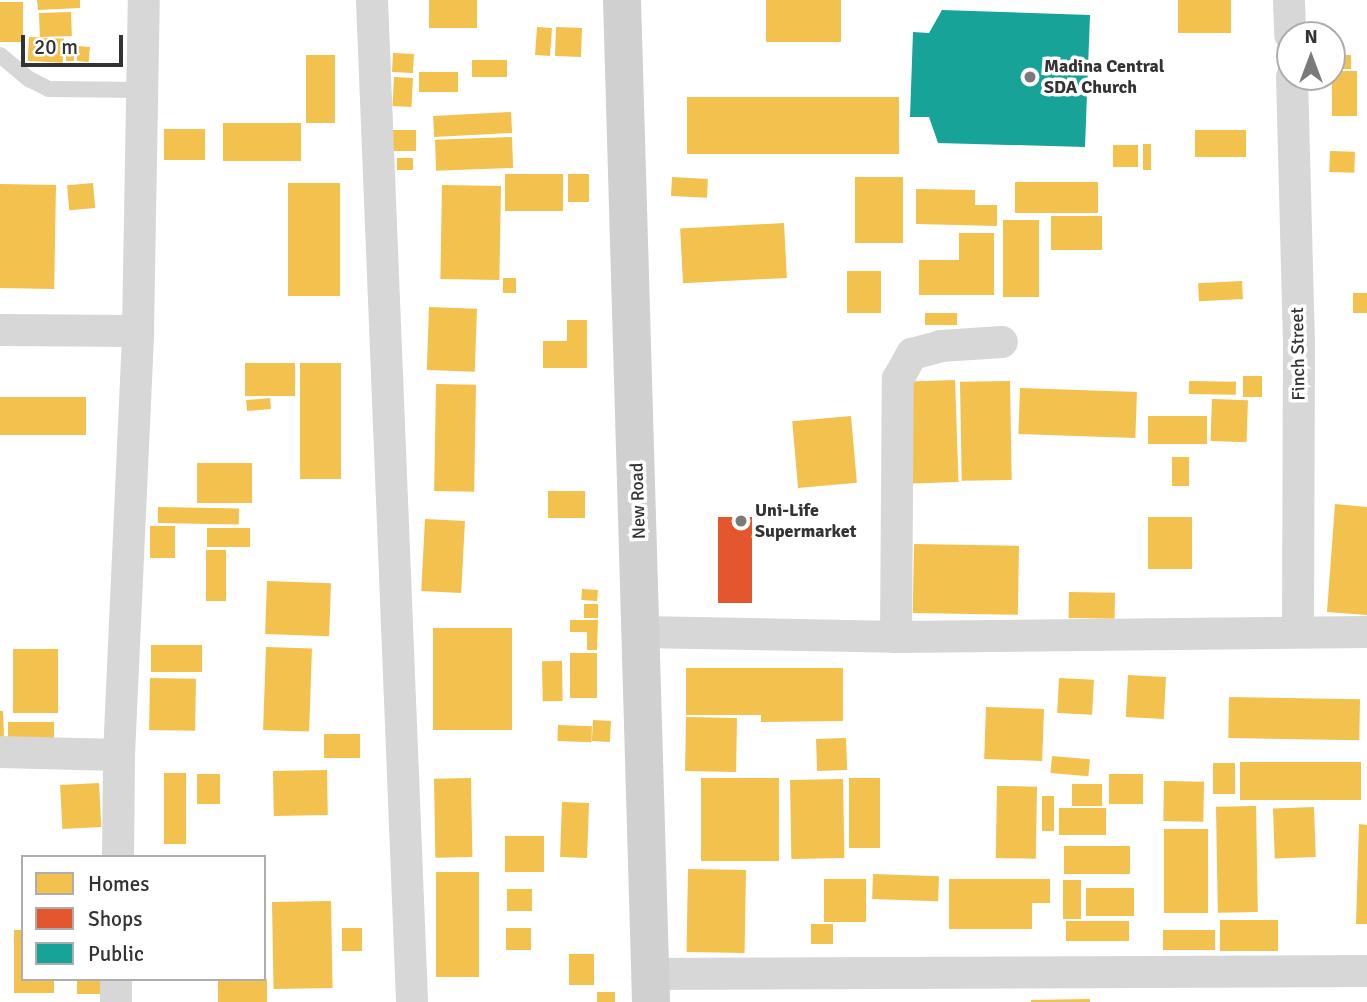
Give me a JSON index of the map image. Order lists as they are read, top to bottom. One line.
{"streets":{"street":["Finch Street","New Road"]},"places":["Madina Central SDA Church","Uni-Life Supermarket"],"legend":["Homes","Shops","Public"],"scale_bar":"20 m","north":"top"}
